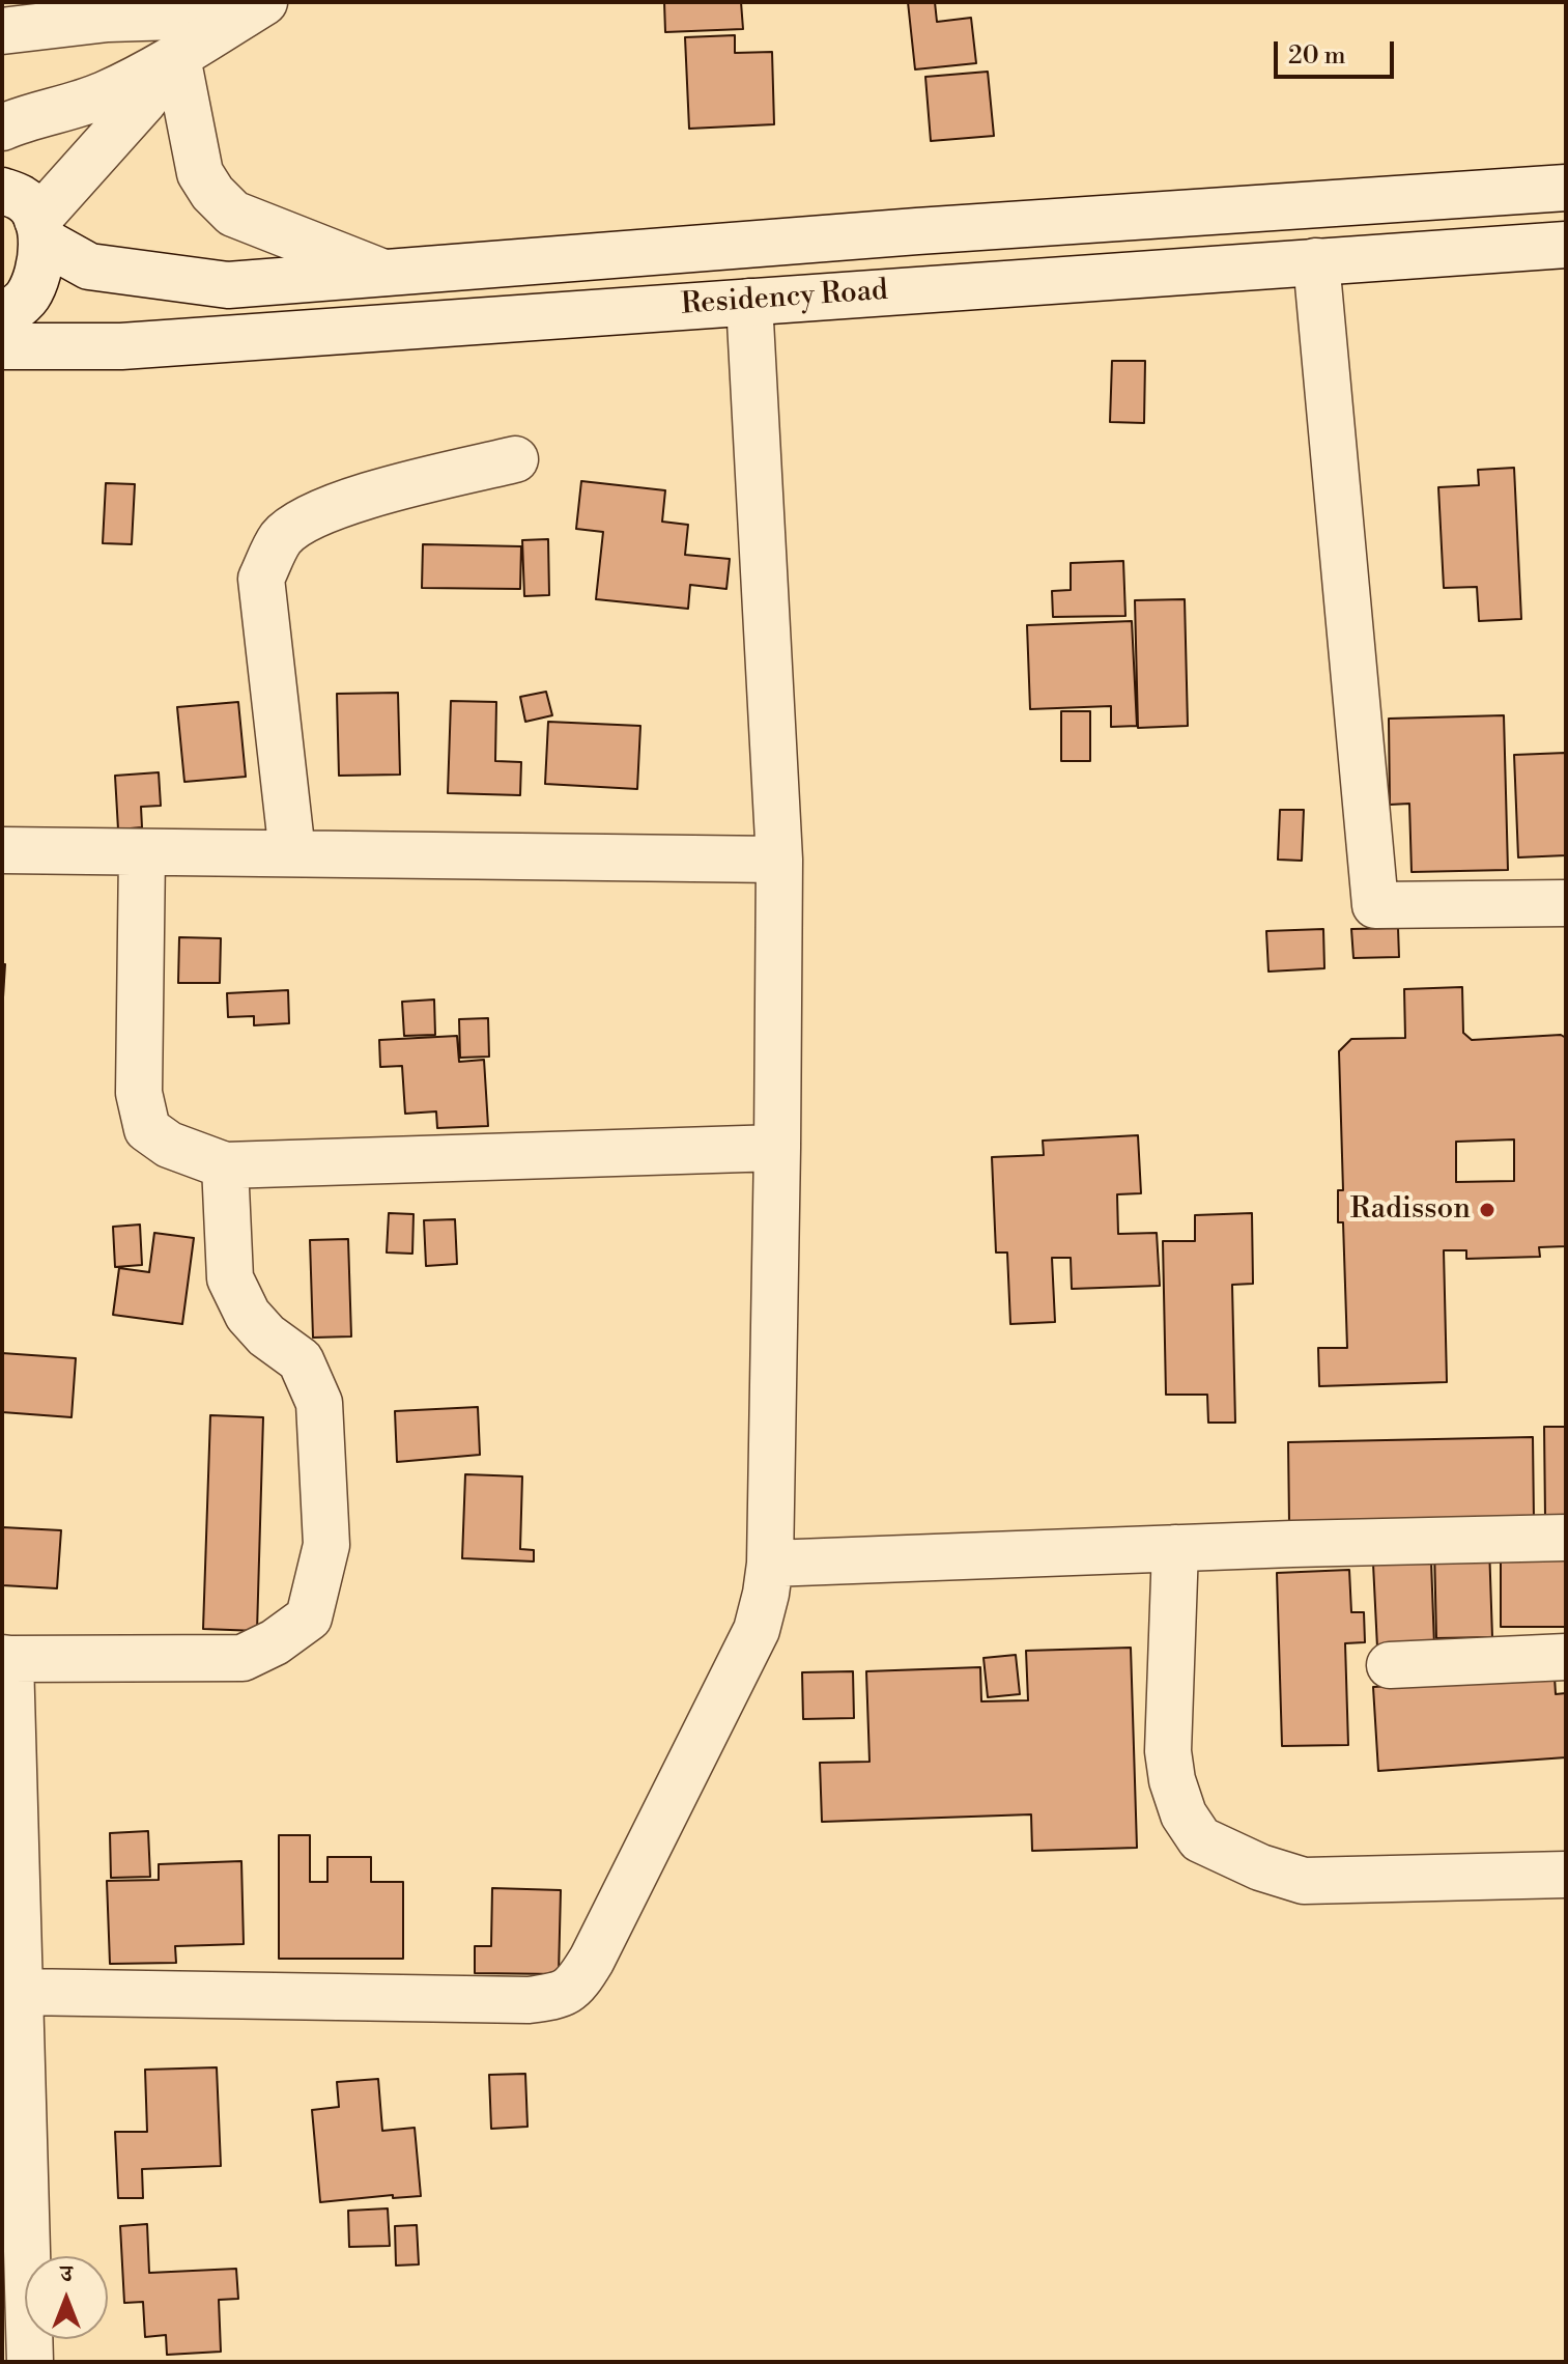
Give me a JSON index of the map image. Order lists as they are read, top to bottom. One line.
{"streets":{"street":["Residency Road"]},"places":["Radisson"],"scale_bar":"20 m","north":"top"}
